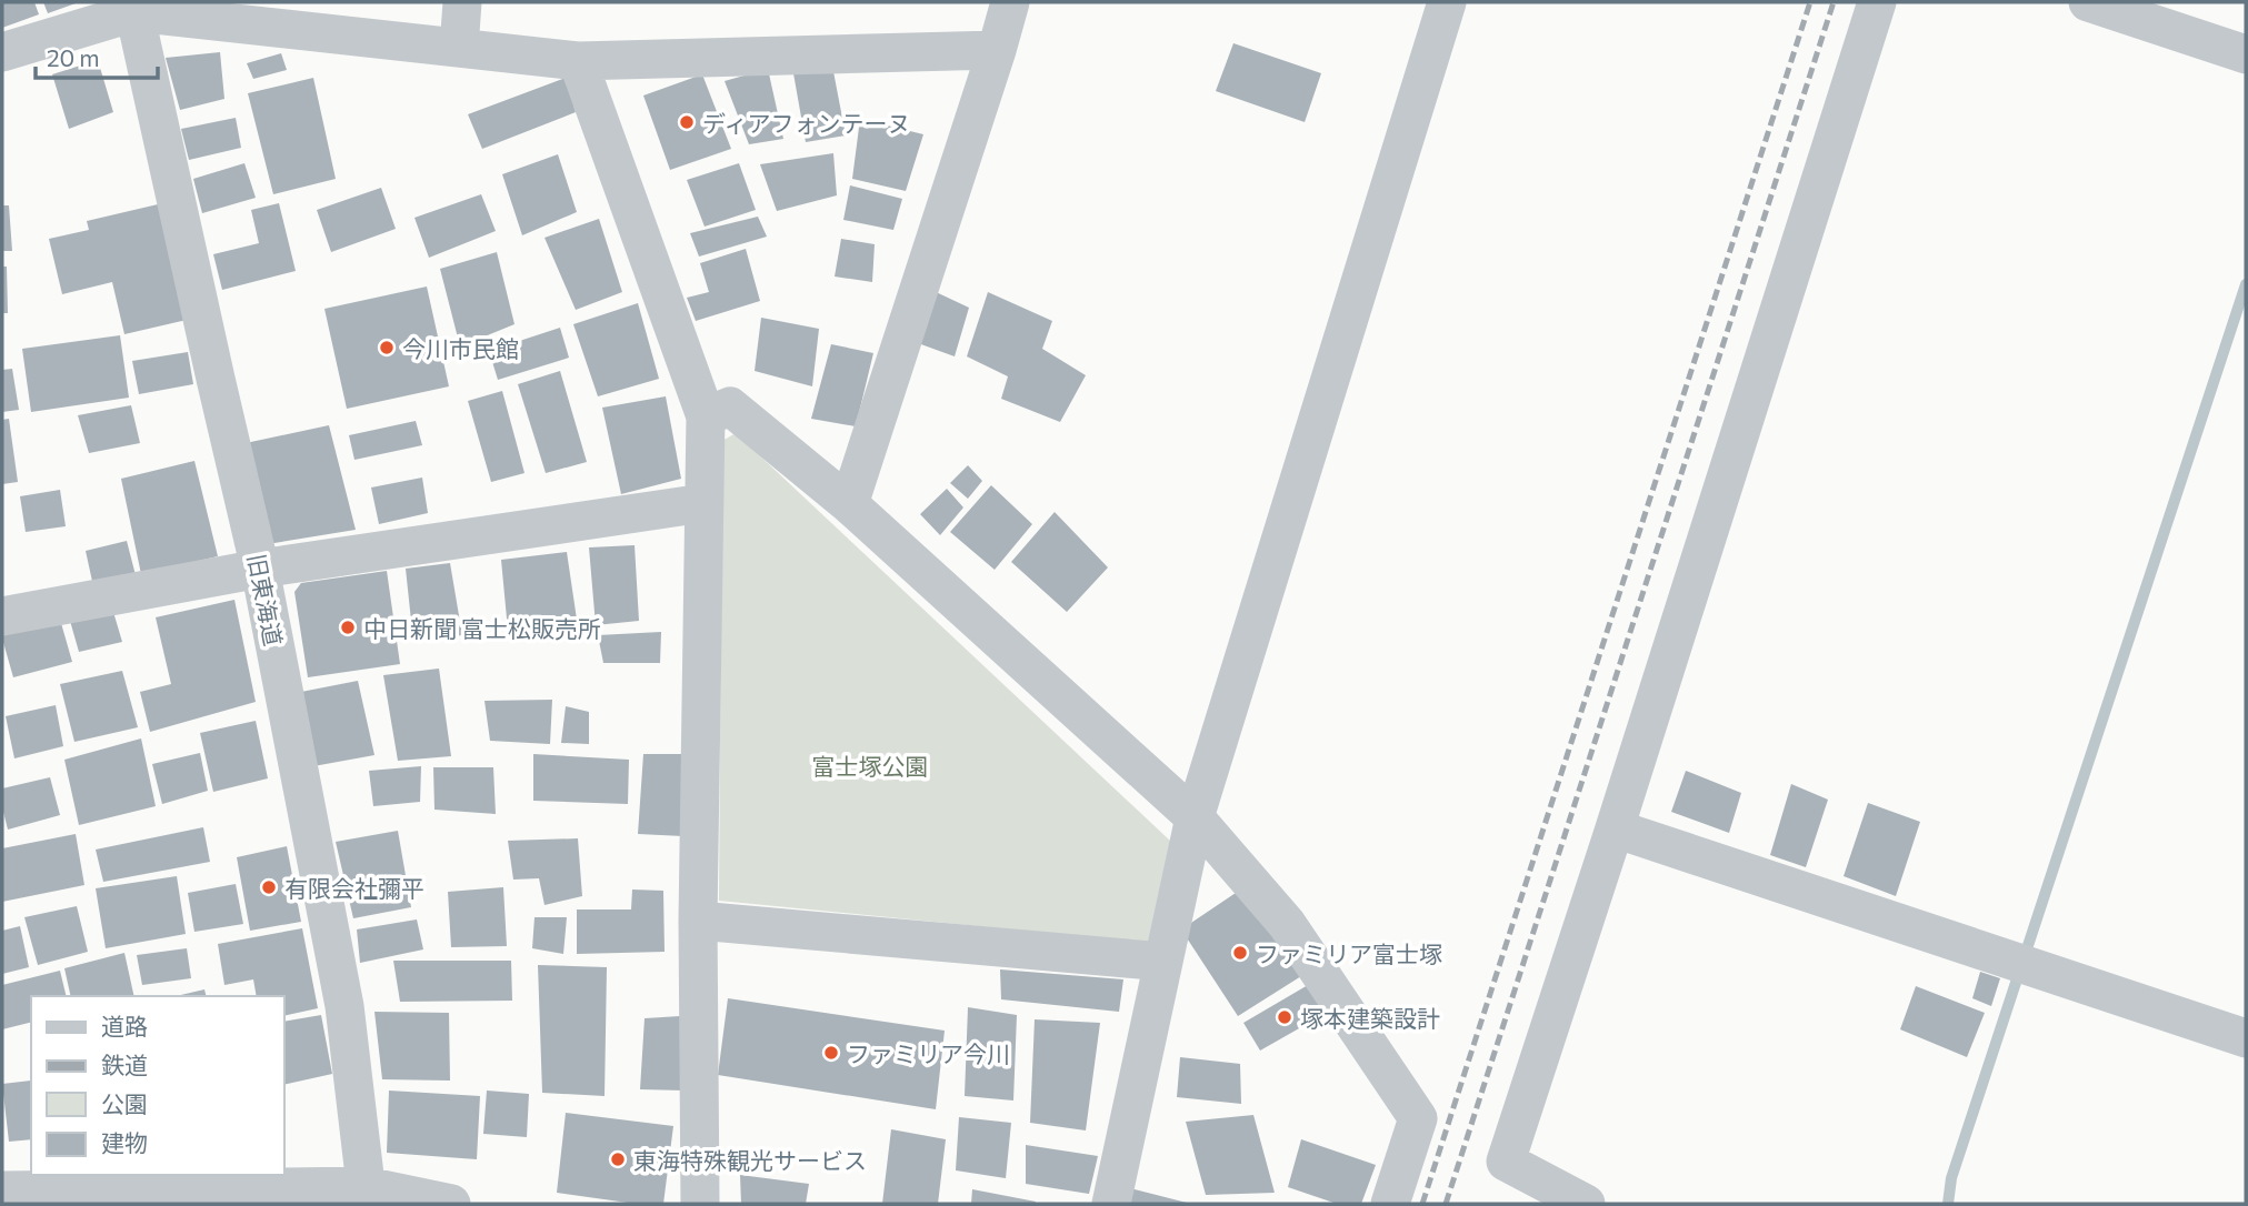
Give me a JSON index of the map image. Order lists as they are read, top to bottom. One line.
{"streets":{"street":["旧東海道"]},"parks":["富士塚公園"],"places":["ディアフォンテーヌ","今川市民館","中日新聞 富士松販売所","有限会社彌平","ファミリア富士塚","塚本建築設計","ファミリア今川","東海特殊観光サービス"],"legend":["道路","鉄道","公園","建物"],"scale_bar":"20 m"}
